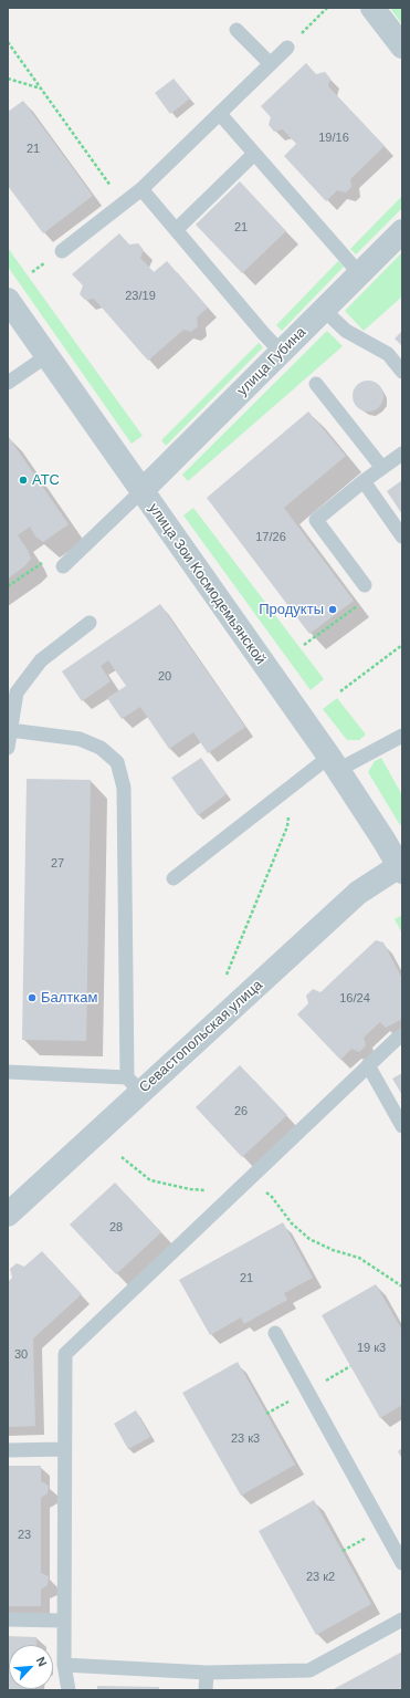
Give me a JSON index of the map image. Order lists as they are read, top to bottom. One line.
{"streets":{"street":["улица Губина","улица Зои Космодемьянской","Севастопольская улица"]},"crossings":[["улица Губина","улица Зои Космодемьянской"],["улица Зои Космодемьянской","Севастопольская улица"]],"places":["АТС","Продукты","Балткам"],"house_numbers":["19/16","21","21","23/19","17/26","20","27","16/24","26","28","21","19 к3","30","23 к3","23","23 к2"],"north":"top right"}
